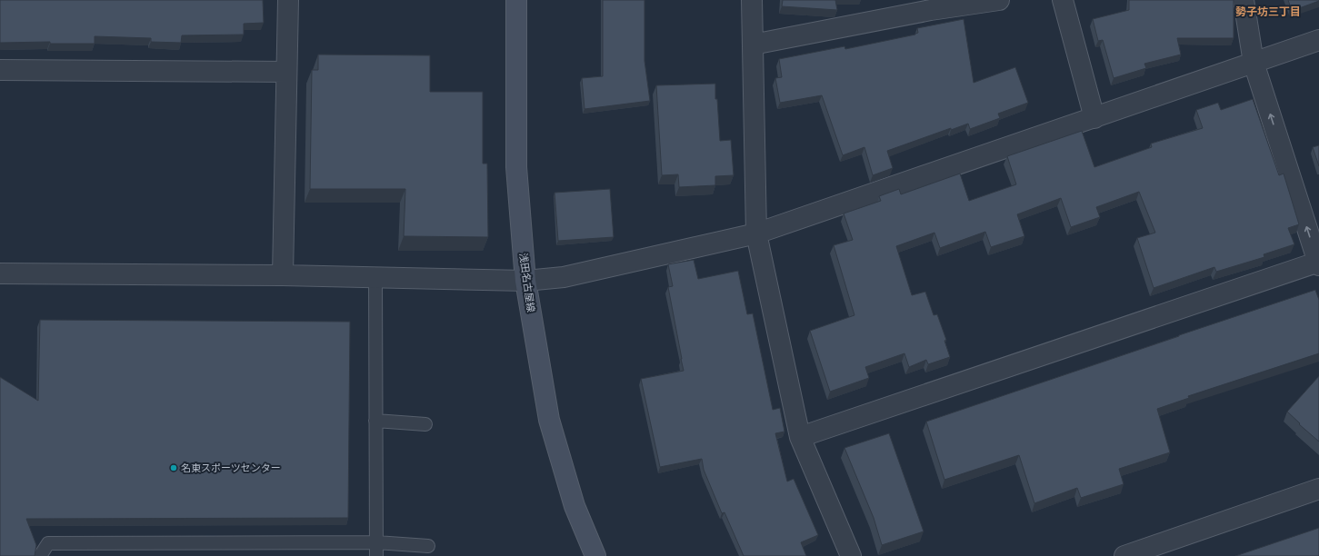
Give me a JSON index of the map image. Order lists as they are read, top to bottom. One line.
{"streets":{"main road":["浅田名古屋線"]},"districts":["勢子坊三丁目"],"places":["名東スポーツセンター"]}
